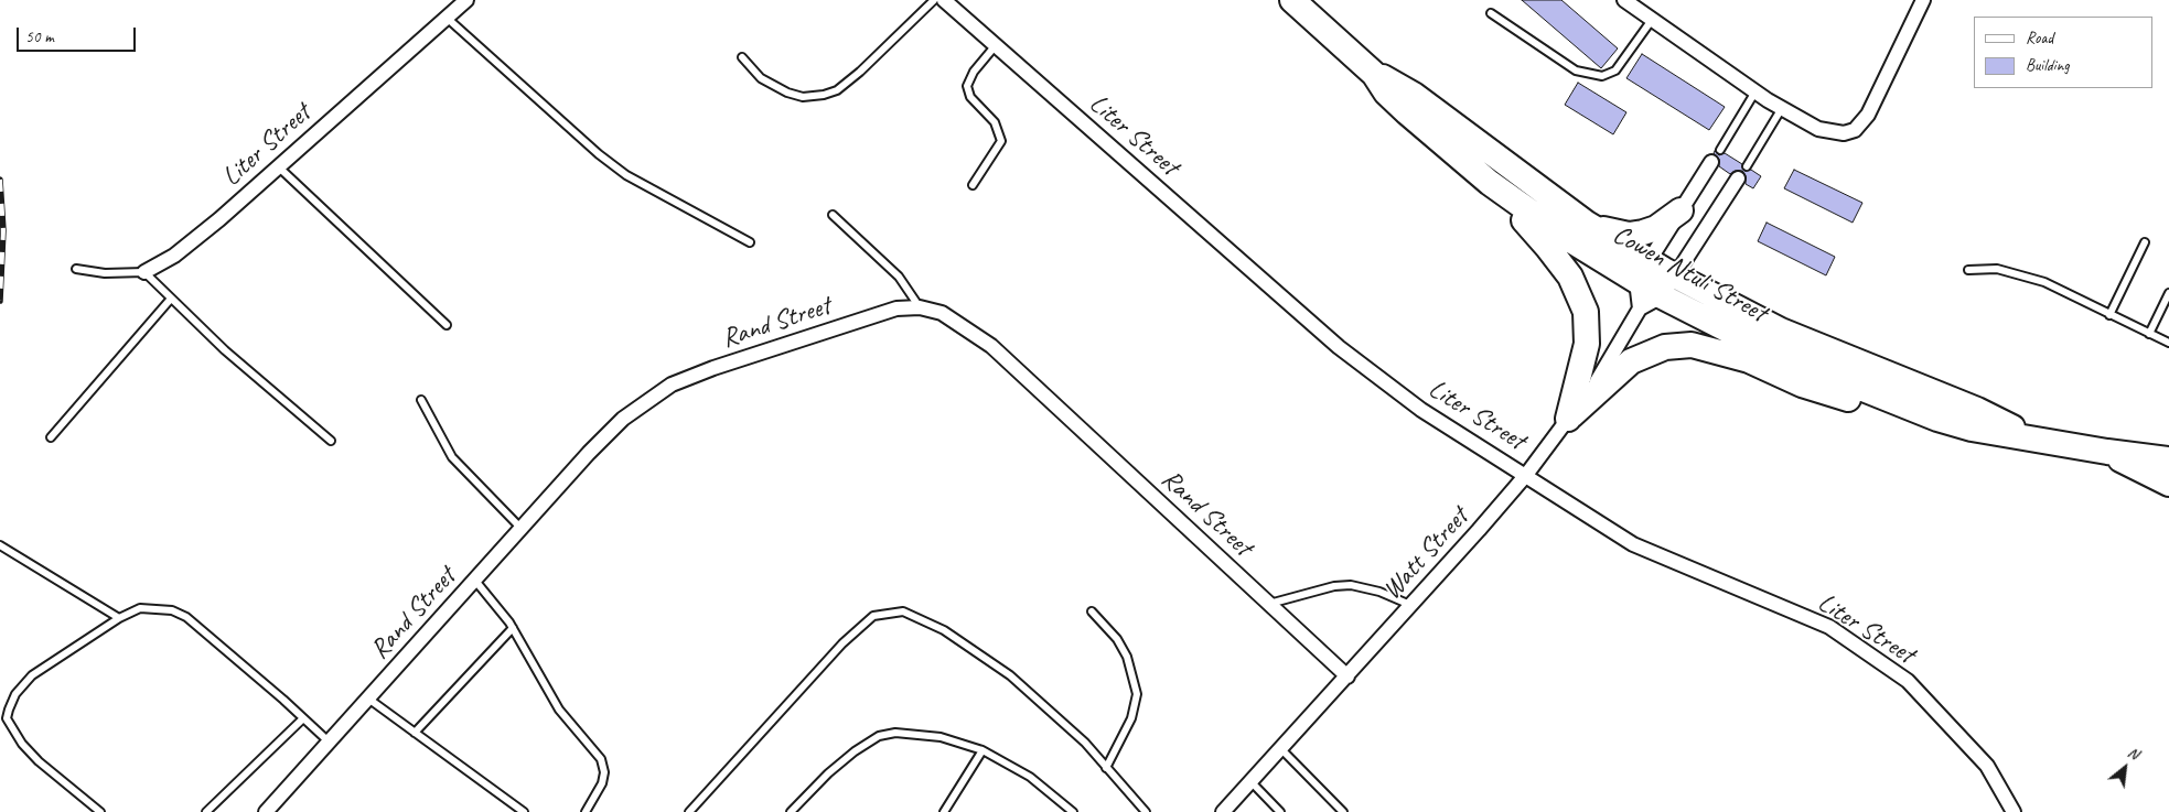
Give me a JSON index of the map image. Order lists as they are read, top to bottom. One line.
{"streets":{"highway":["Cowen Ntuli Street"],"street":["Liter Street","Rand Street","Watt Street"]},"crossings":[["Liter Street","Watt Street"],["Rand Street","Watt Street"]],"legend":["Road","Building"],"scale_bar":"50 m","north":"top right"}
